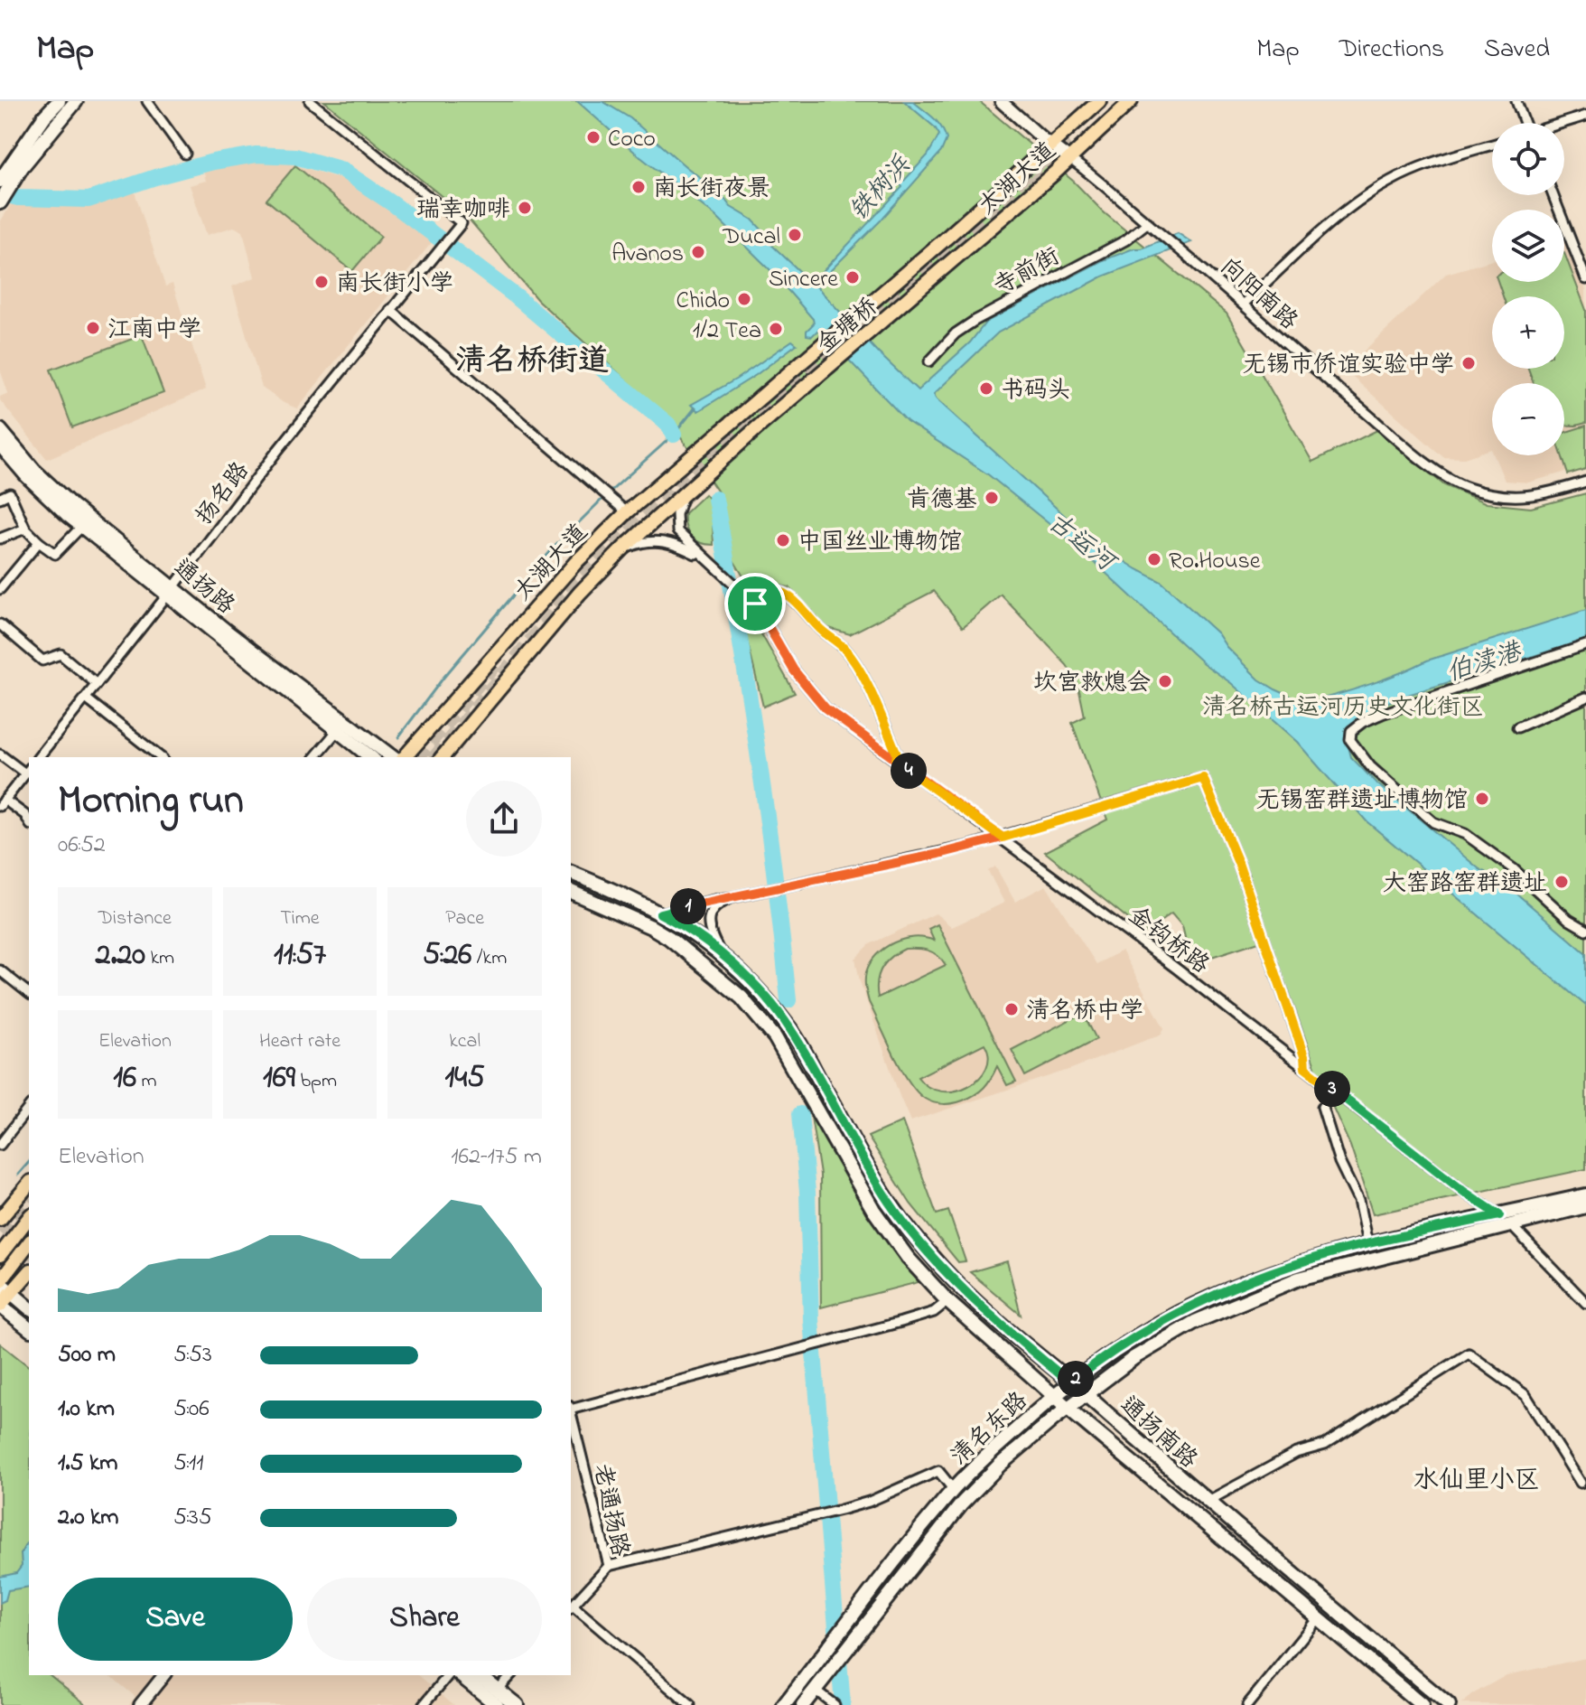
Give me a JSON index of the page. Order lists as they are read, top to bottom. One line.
{"streets":{"main road":["太湖大道","金塘桥","通扬路","清名东路","通扬南路"],"street":["寺前街","向阳南路","扬名路","金钩桥路","老通扬路"]},"crossings":[["太湖大道","向阳南路"],["太湖大道","金塘桥"],["太湖大道","金钩桥路"],["寺前街","向阳南路"],["扬名路","通扬路"],["金钩桥路","清名东路"],["清名东路","通扬南路"]],"districts":["清名桥街道","水仙里小区"],"water":["铁树浜","古运河","伯渎港"],"parks":["清名桥古运河历史文化街区"],"places":["Coco","南长街夜景","瑞幸咖啡","Ducal","Avanos","Sincere","南长街小学","Chido","江南中学","1/2 Tea","无锡市侨谊实验中学","书码头","肯德基","中国丝业博物馆","Ro.House","坎宫救熄会","无锡窑群遗址博物馆","大窑路窑群遗址","清名桥中学"],"page":{"header":"Map","nav":["Map","Directions","Saved"],"map_buttons":["+","−"],"pins":["4","1","3","2"],"heading":["Morning run","06:52"],"stats":[["Distance","2.20 km"],["Time","11:57"],["Pace","5:26 /km"],["Elevation","16 m"],["Heart rate","169 bpm"],["kcal","145"]],"chart":["Elevation","162–175 m"],"list":[{"name":"500 m","note":"5:53"},{"name":"1.0 km","note":"5:06"},{"name":"1.5 km","note":"5:11"},{"name":"2.0 km","note":"5:35"}],"buttons":["Save","Share"]}}
